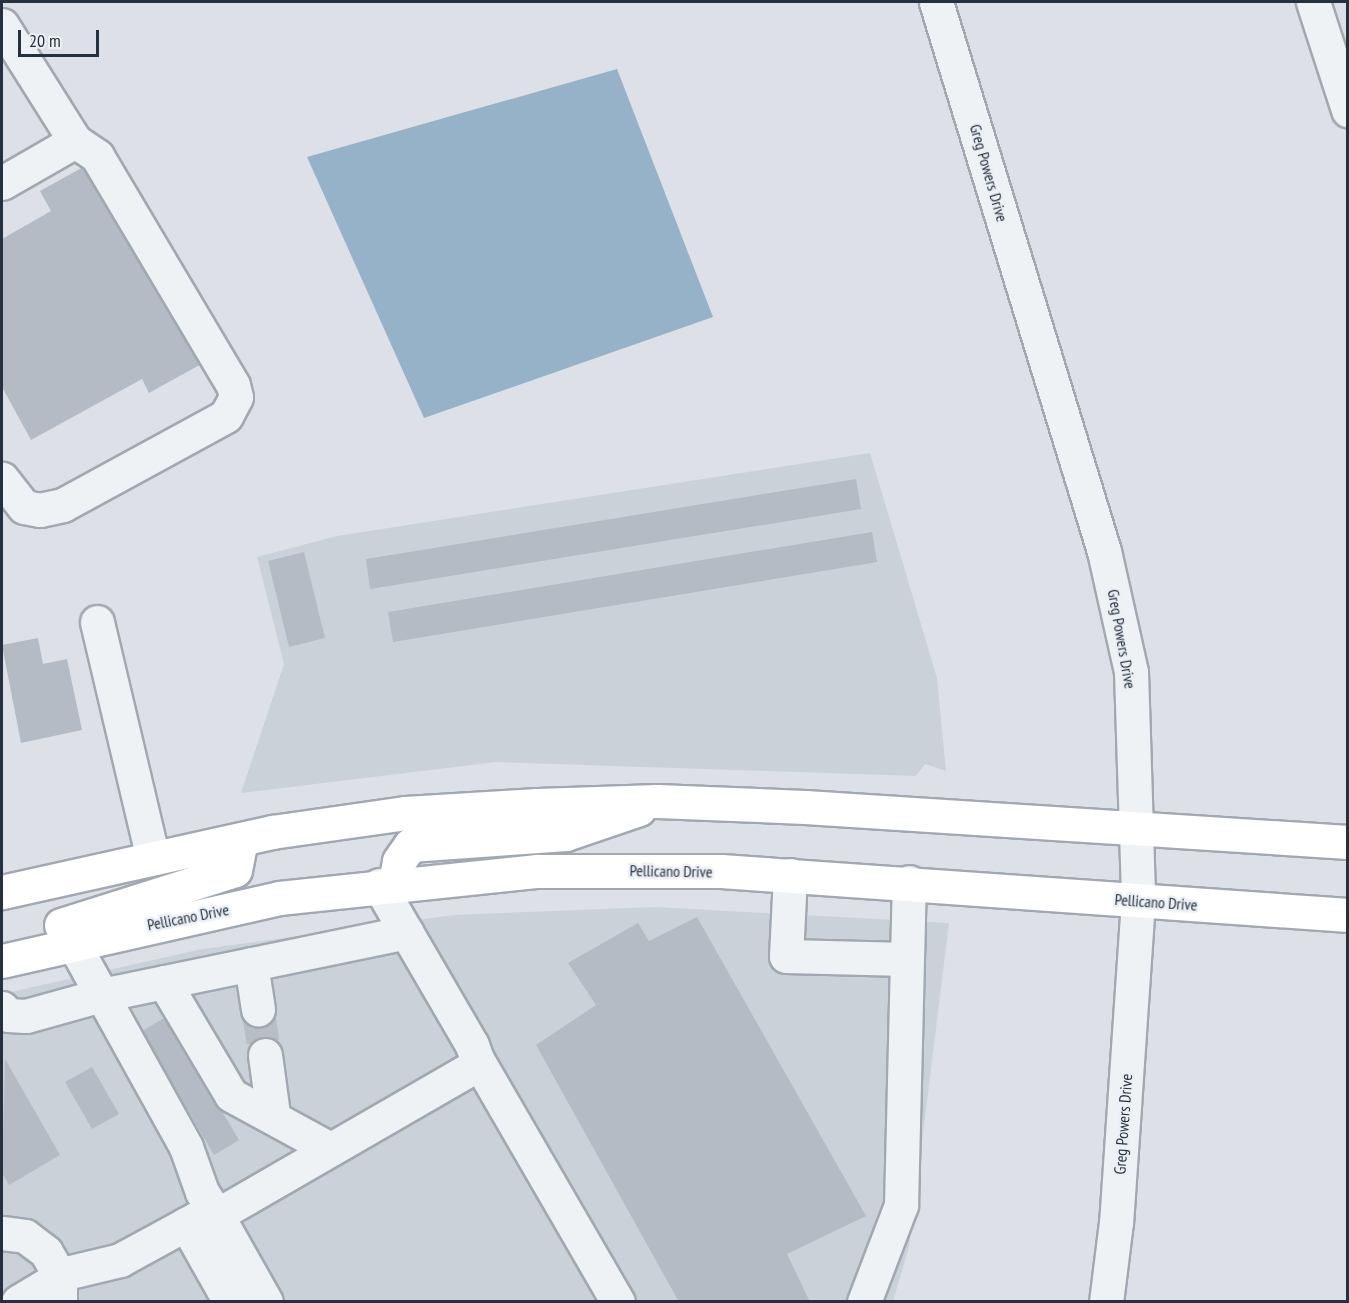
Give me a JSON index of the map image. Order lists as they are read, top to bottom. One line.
{"streets":{"main road":["Pellicano Drive"],"street":["Greg Powers Drive"]},"crossings":[["Greg Powers Drive","Pellicano Drive"]],"scale_bar":"20 m"}
